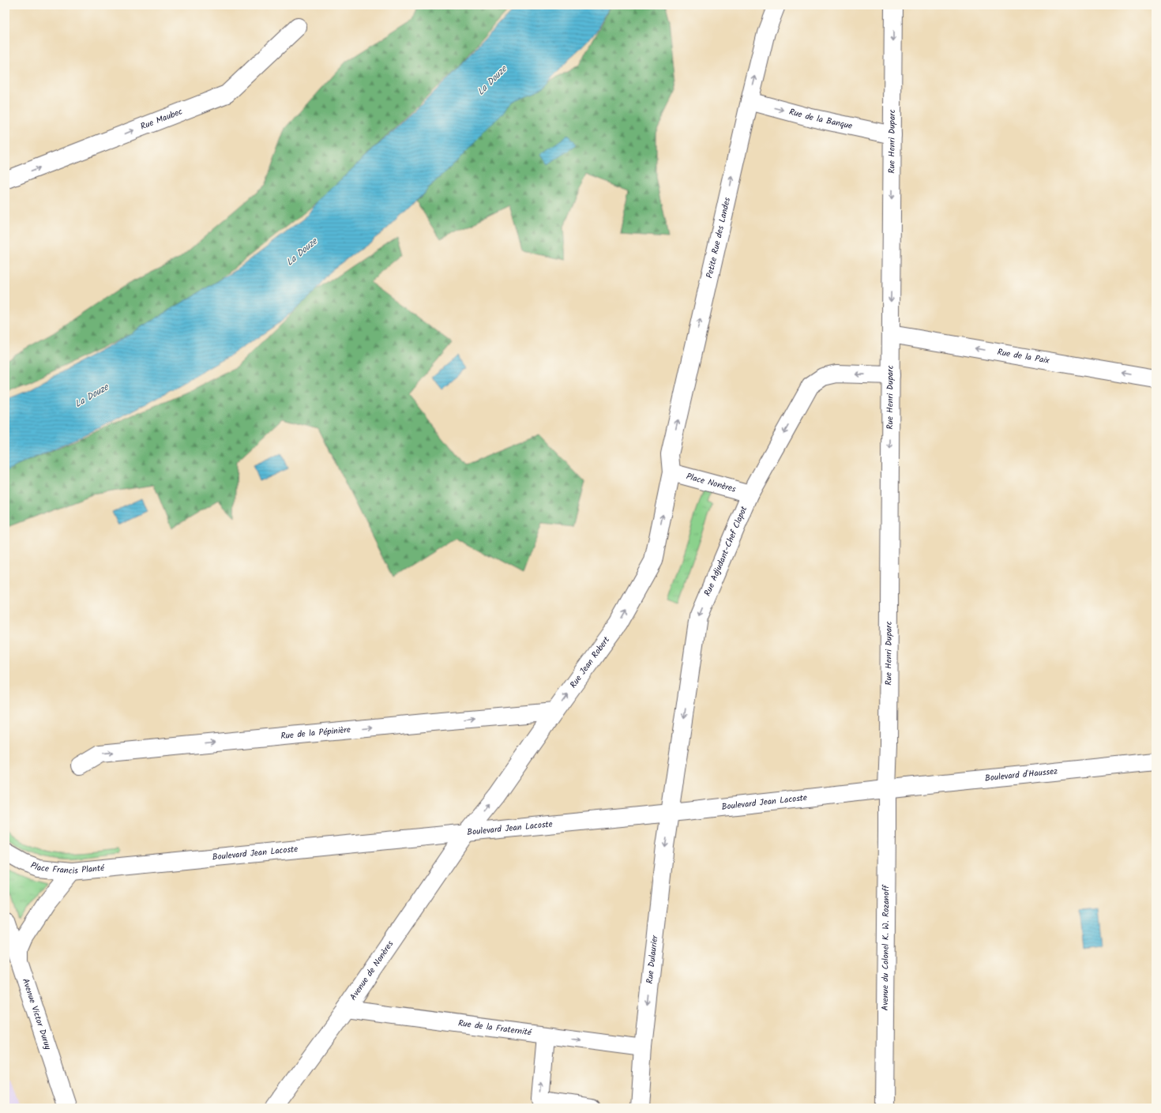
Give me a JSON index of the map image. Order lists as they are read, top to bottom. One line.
{"streets":{"street":["Rue Maubec","Rue de la Banque","Rue Henri Duparc","Petite Rue des Landes","Rue de la Paix","Place Nonères","Rue Adjudant-Chef Clapot","Rue Jean Robert","Rue de la Pépinière","Boulevard d'Haussez","Boulevard Jean Lacoste","Place Francis Planté","Avenue du Colonel K. W. Rozanoff","Rue Dulaurier","Avenue de Nonères","Avenue Victor Duruy","Rue de la Fraternité"]},"crossings":[["Rue de la Banque","Rue Henri Duparc"],["Rue de la Banque","Petite Rue des Landes"],["Rue Henri Duparc","Rue de la Paix"],["Rue Henri Duparc","Rue Adjudant-Chef Clapot"],["Rue Henri Duparc","Boulevard d'Haussez"],["Rue Henri Duparc","Boulevard Jean Lacoste"],["Rue Henri Duparc","Avenue du Colonel K. W. Rozanoff"],["Petite Rue des Landes","Place Nonères"],["Petite Rue des Landes","Rue Jean Robert"],["Place Nonères","Rue Adjudant-Chef Clapot"],["Place Nonères","Rue Jean Robert"],["Rue Adjudant-Chef Clapot","Boulevard Jean Lacoste"],["Rue Adjudant-Chef Clapot","Rue Dulaurier"],["Rue Jean Robert","Rue de la Pépinière"],["Rue Jean Robert","Boulevard Jean Lacoste"],["Rue Jean Robert","Avenue de Nonères"],["Boulevard d'Haussez","Boulevard Jean Lacoste"],["Boulevard d'Haussez","Avenue du Colonel K. W. Rozanoff"],["Boulevard Jean Lacoste","Place Francis Planté"],["Boulevard Jean Lacoste","Avenue du Colonel K. W. Rozanoff"],["Boulevard Jean Lacoste","Rue Dulaurier"],["Boulevard Jean Lacoste","Avenue de Nonères"],["Rue Dulaurier","Rue de la Fraternité"],["Avenue de Nonères","Rue de la Fraternité"]],"one_way":["Rue Maubec","Rue de la Banque","Rue Henri Duparc","Petite Rue des Landes","Rue de la Paix","Rue Adjudant-Chef Clapot","Rue Jean Robert","Rue de la Pépinière","Rue Dulaurier"],"water":["La Douze"]}
